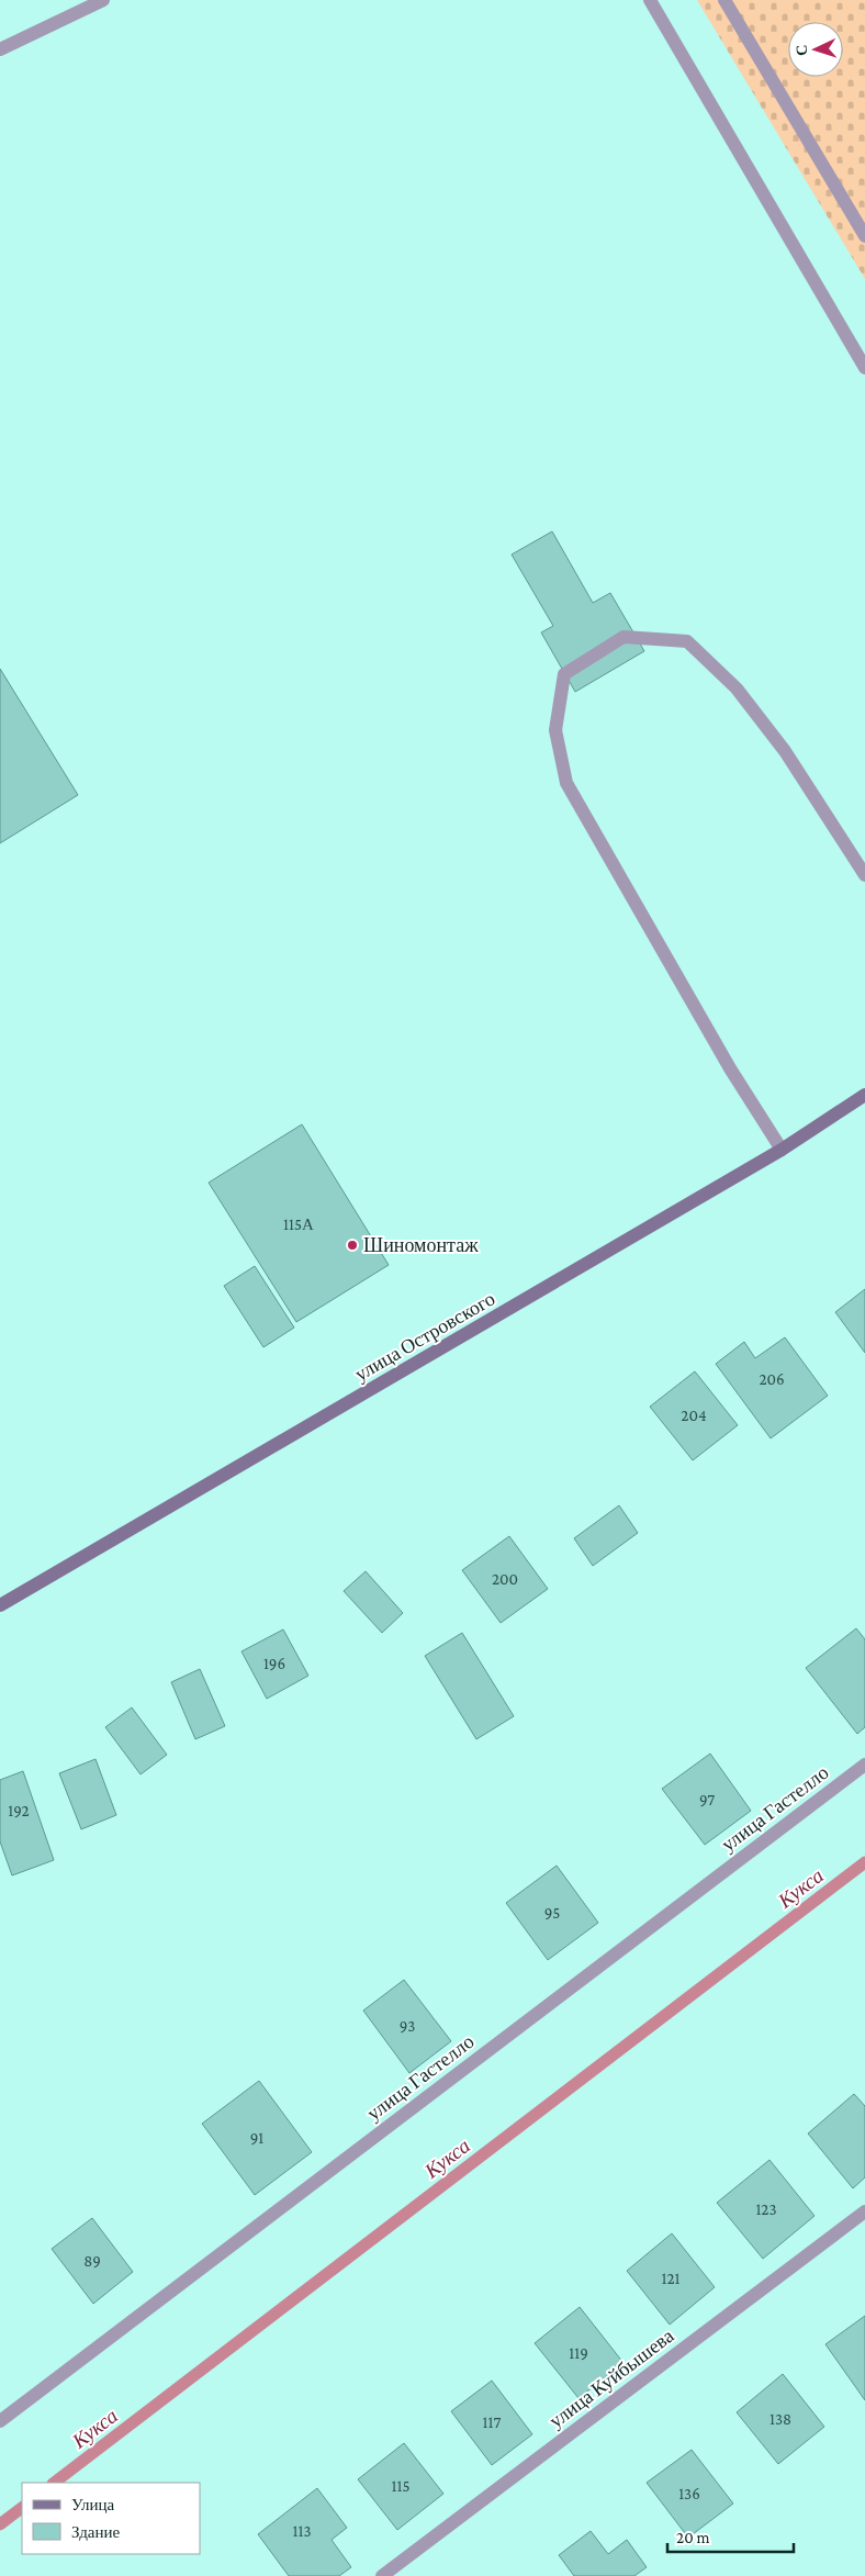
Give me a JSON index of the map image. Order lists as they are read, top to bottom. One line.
{"streets":{"street":["улица Островского","улица Гастелло","улица Куйбышева"]},"water":["Кукса"],"places":["Шиномонтаж"],"house_numbers":["115А","206","204","200","196","97","192","95","93","91","123","89","121","119","138","117","115","136","113"],"legend":["Улица","Здание"],"scale_bar":"20 m","north":"left"}
